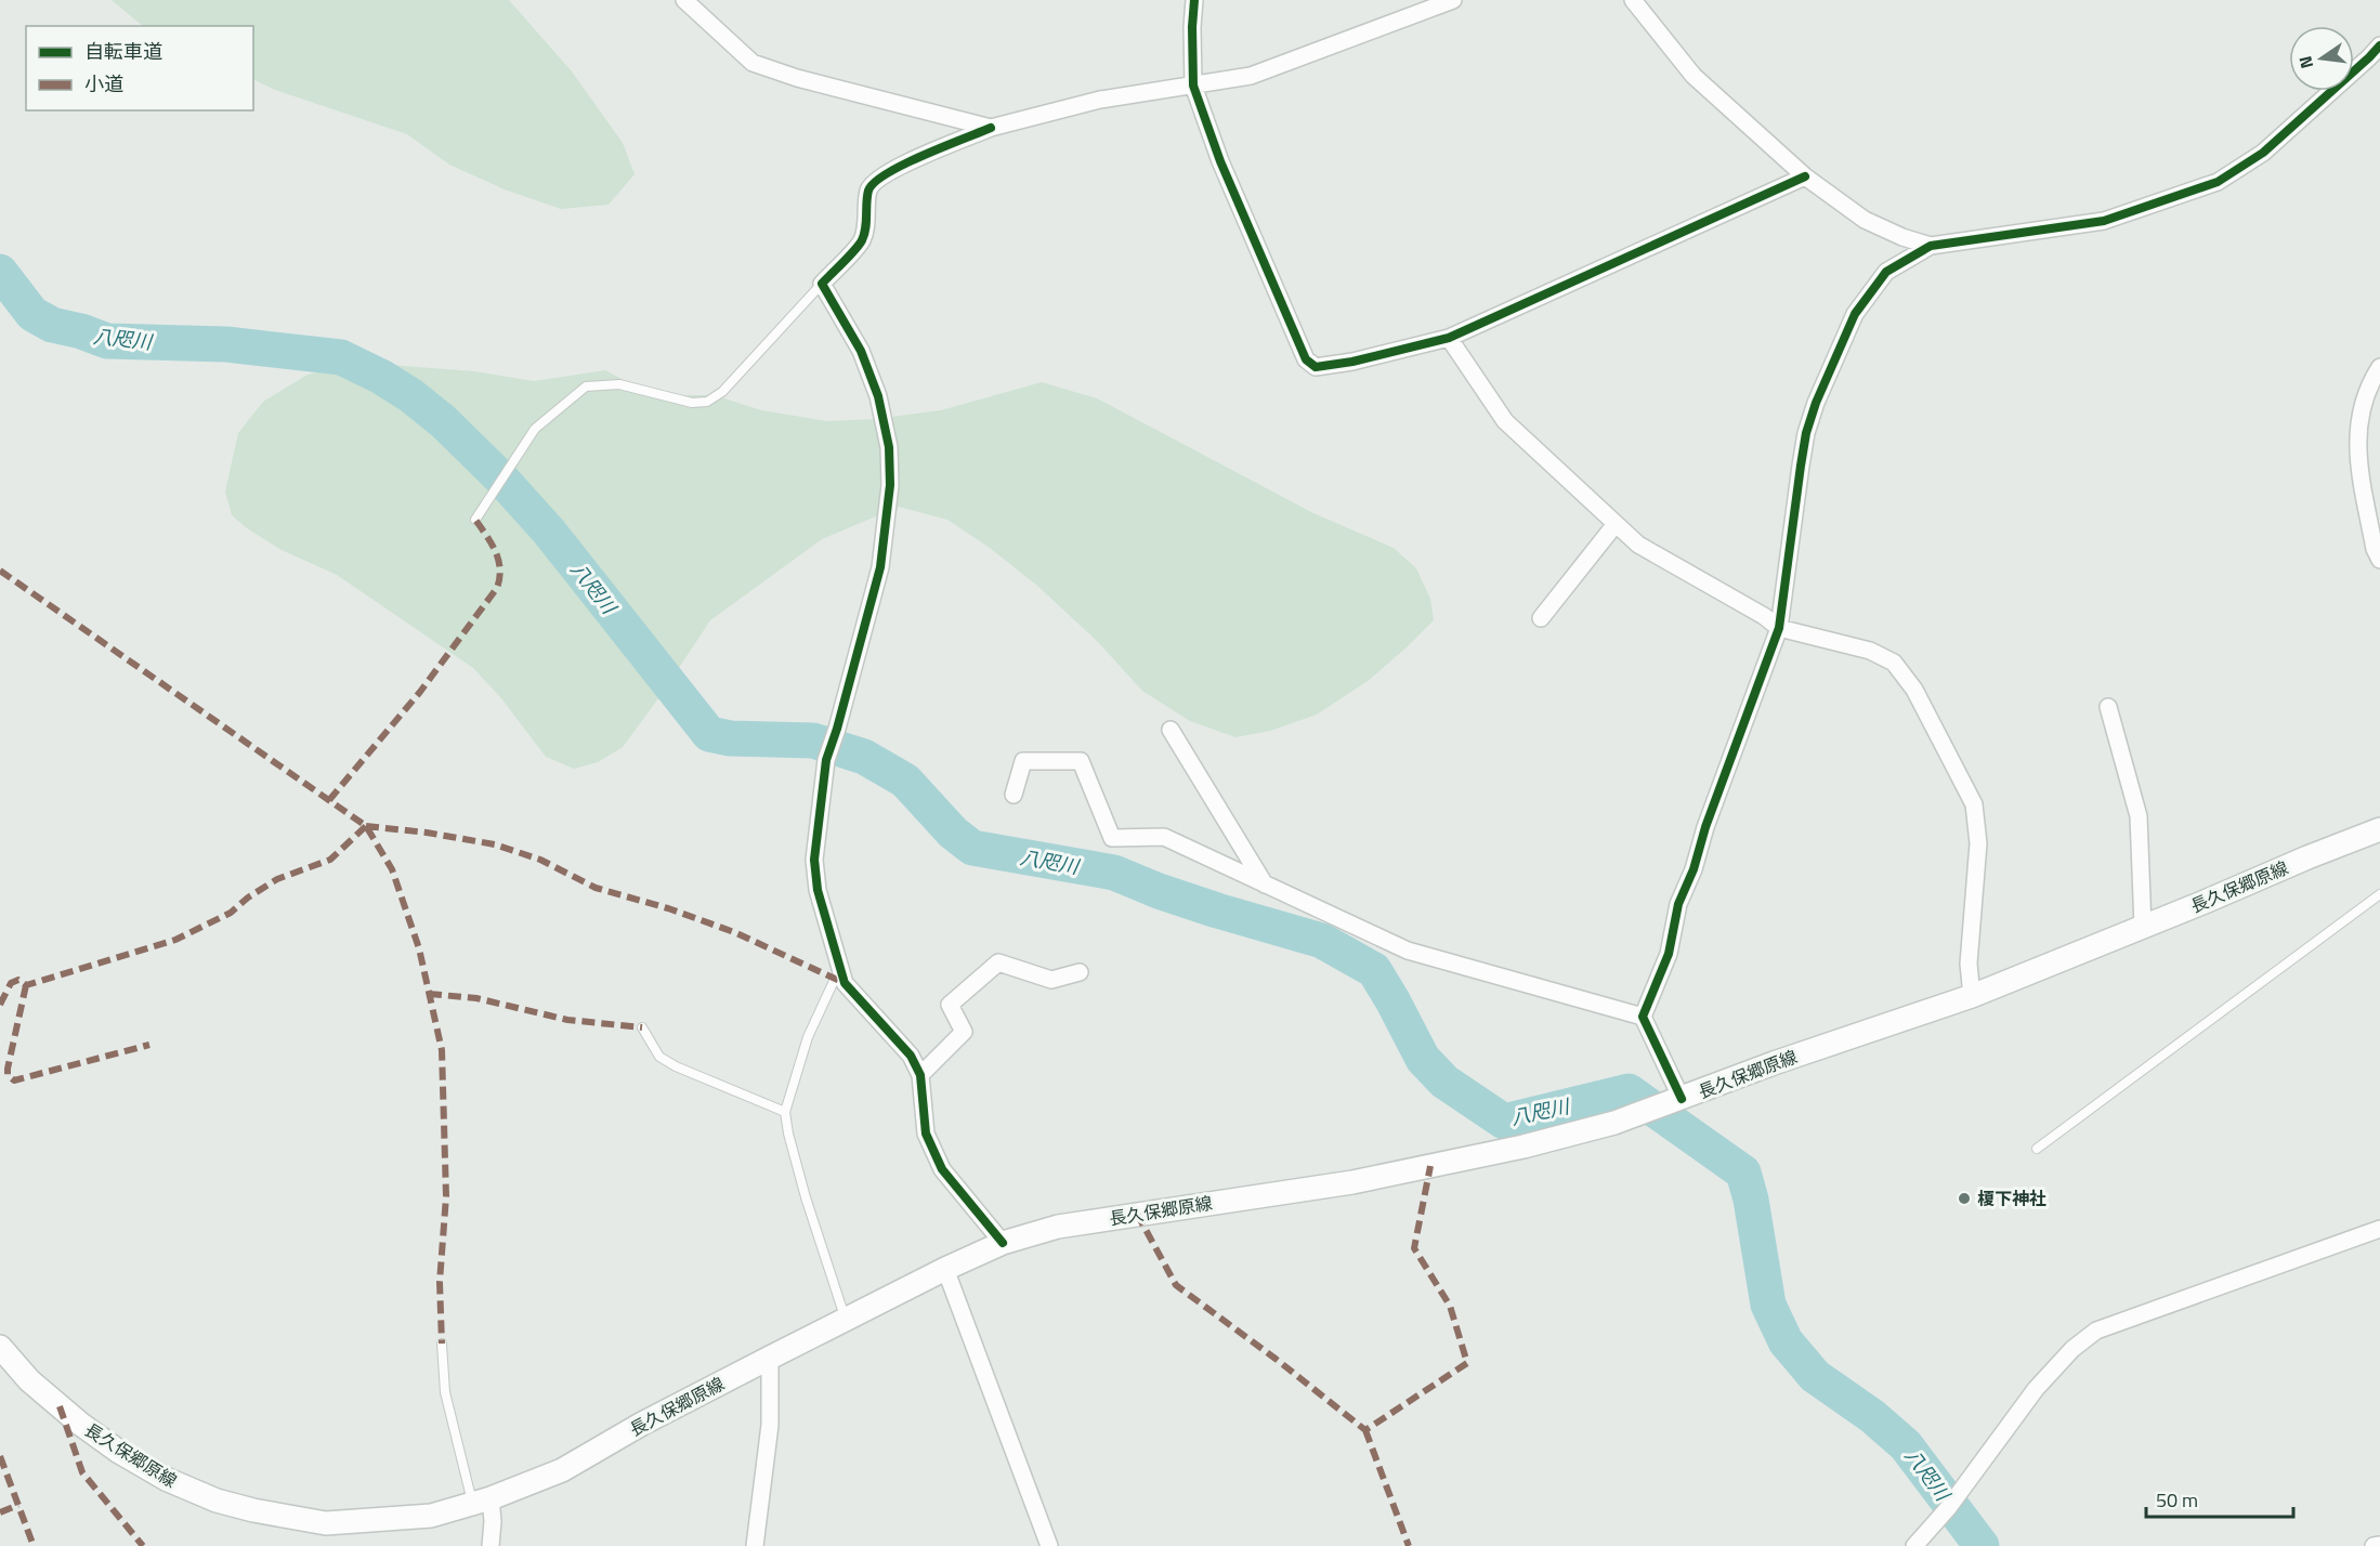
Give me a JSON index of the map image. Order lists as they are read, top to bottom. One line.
{"streets":{"main road":["長久保郷原線"]},"water":["八咫川"],"places":["榎下神社"],"legend":["自転車道","小道"],"scale_bar":"50 m","north":"left"}
